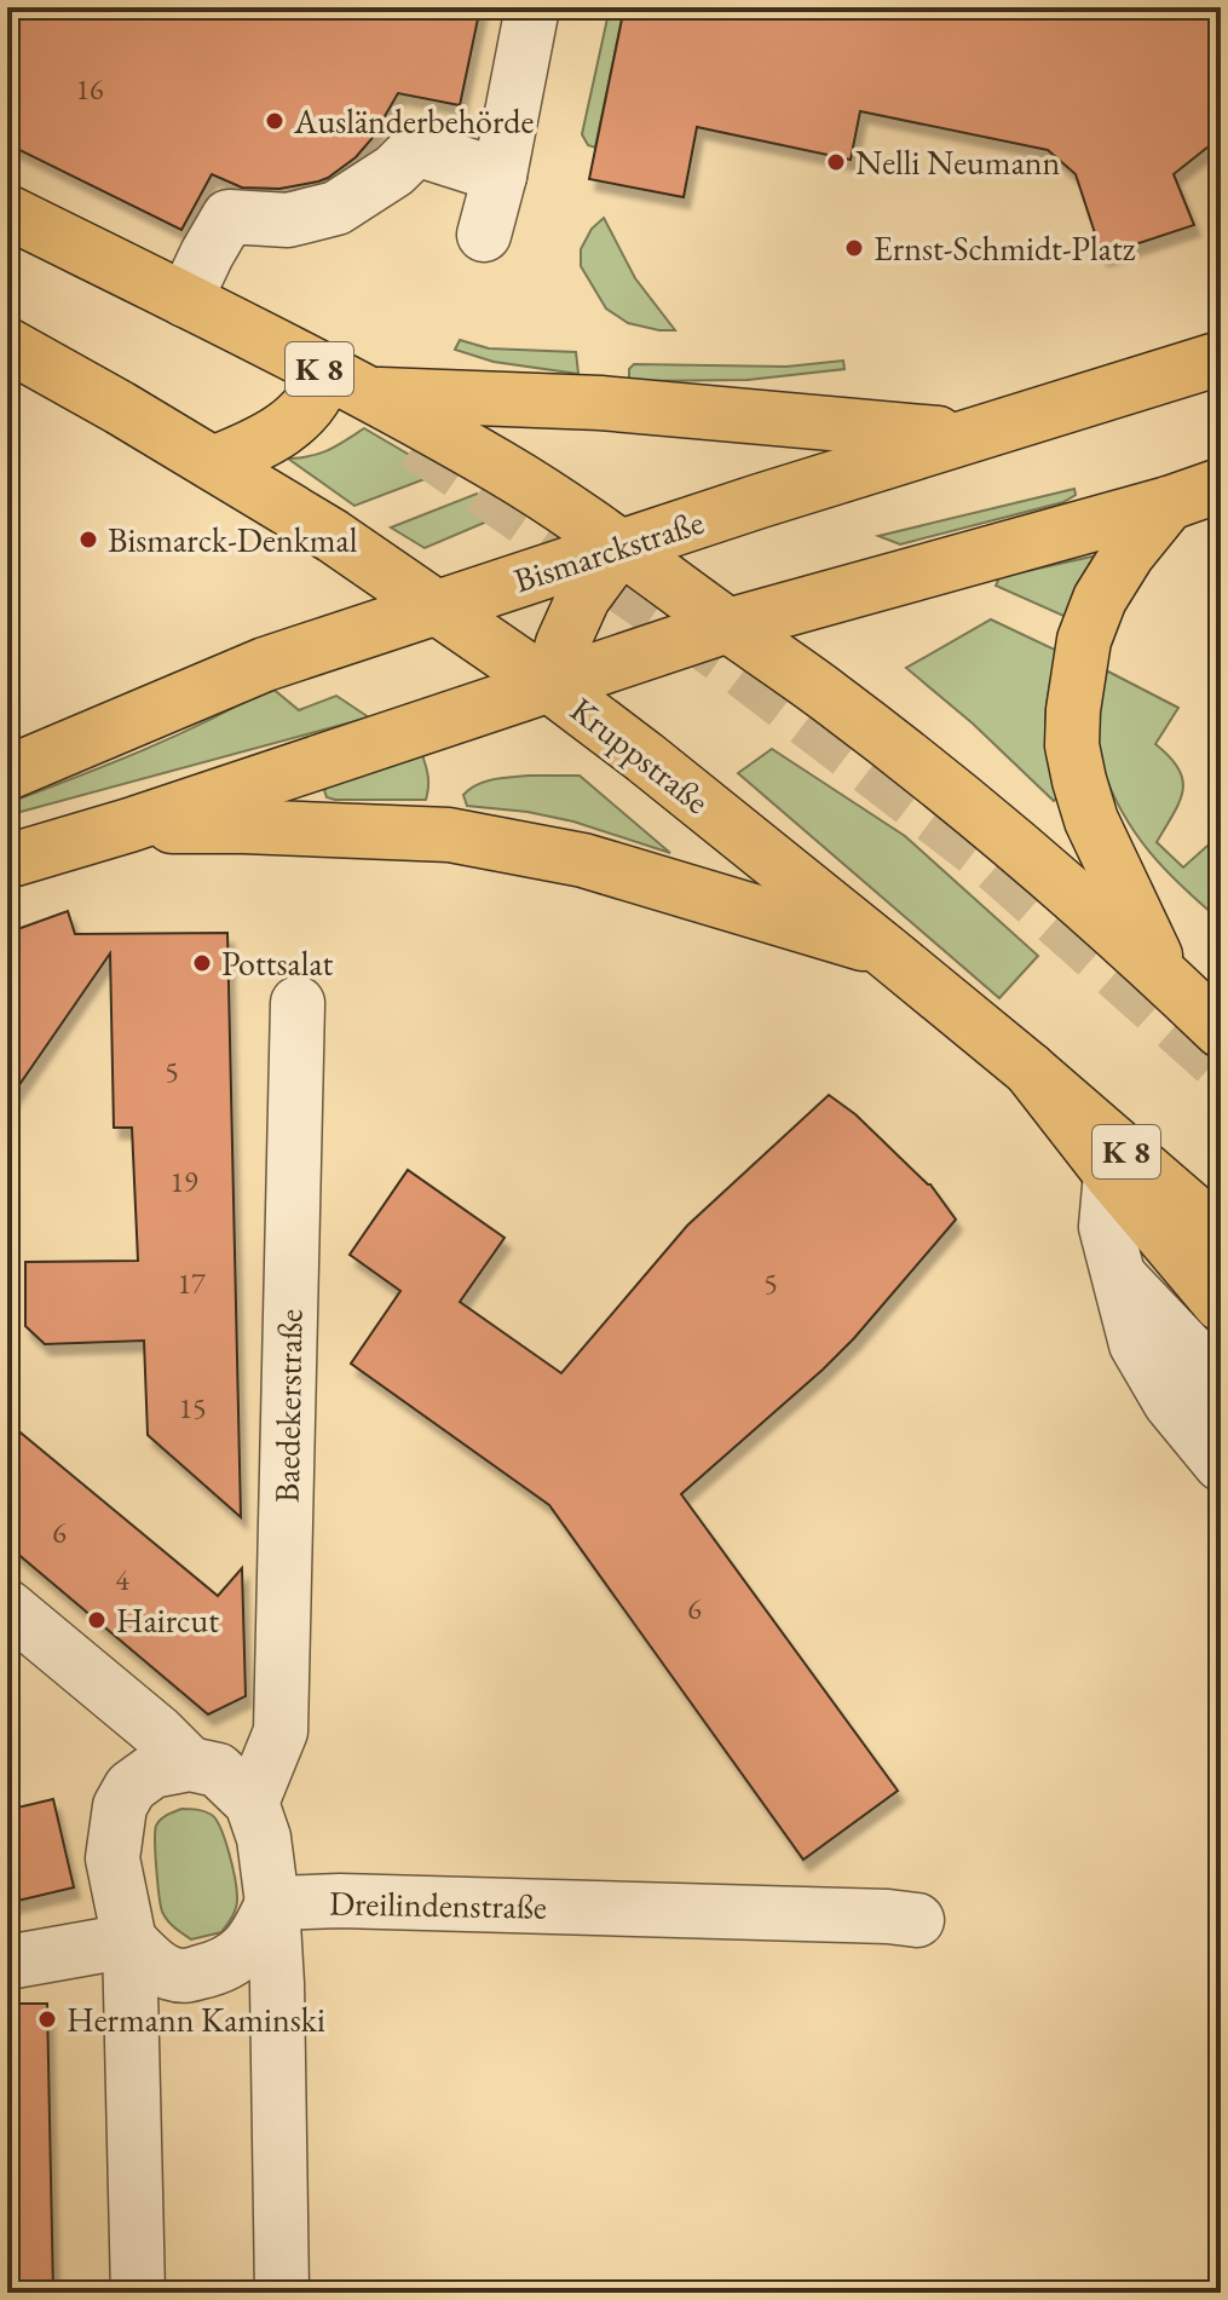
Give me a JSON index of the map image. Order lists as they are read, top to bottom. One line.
{"streets":{"main road":["K 8","Bismarckstraße","Kruppstraße"],"street":["Baedekerstraße","Dreilindenstraße"]},"crossings":[["K 8","Bismarckstraße"],["Bismarckstraße","Kruppstraße"],["Baedekerstraße","Dreilindenstraße"]],"places":["Ausländerbehörde","Nelli Neumann","Ernst-Schmidt-Platz","Bismarck-Denkmal","Pottsalat","Haircut","Hermann Kaminski"],"house_numbers":["16","5","19","17","5","15","6","4","6"]}
